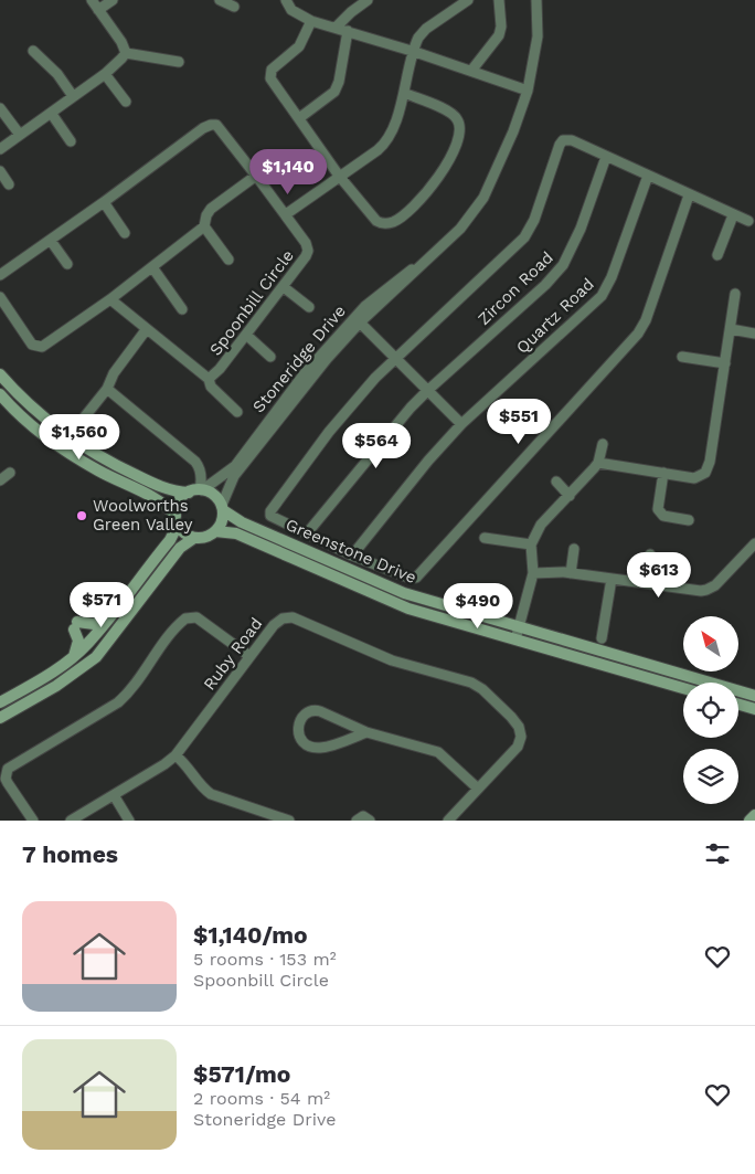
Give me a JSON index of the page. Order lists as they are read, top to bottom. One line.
{"streets":{"main road":["Greenstone Drive"],"street":["Zircon Road","Spoonbill Circle","Quartz Road","Stoneridge Drive","Ruby Road"]},"crossings":[["Stoneridge Drive","Greenstone Drive"]],"places":["Woolworths Green Valley"],"north":"top left","page":{"price":["$1,140","$551","$1,560","$564","$613","$571","$490"],"heading":"7 homes","list":[{"name":"$1,140/mo","note":"5 rooms · 153 m² · Spoonbill Circle"},{"name":"$571/mo","note":"2 rooms · 54 m² · Stoneridge Drive"}]}}
